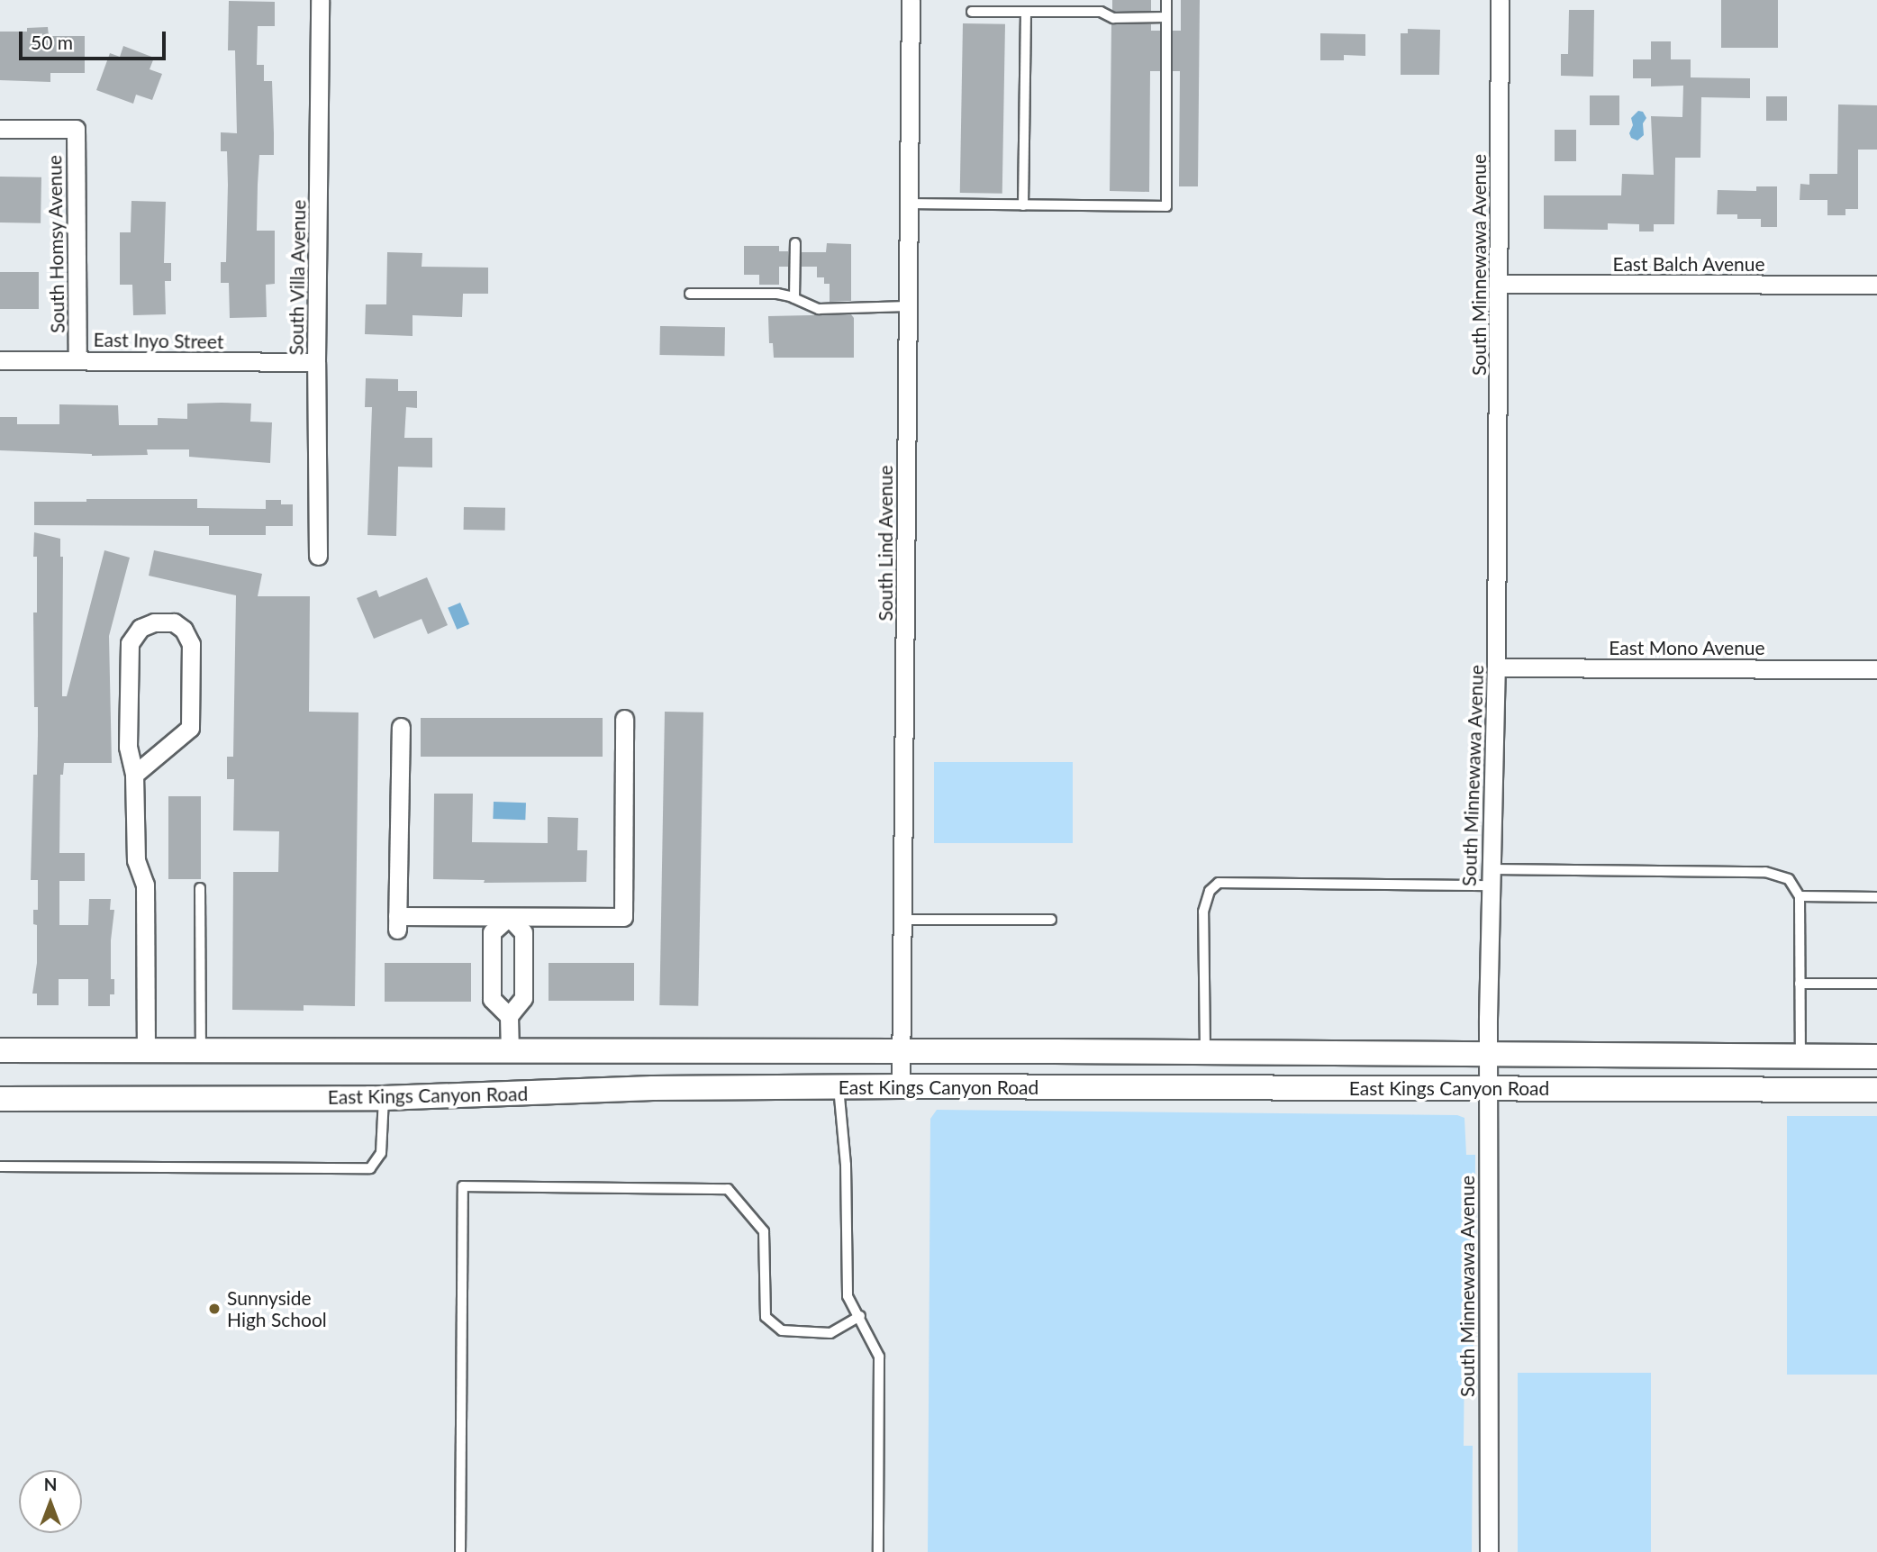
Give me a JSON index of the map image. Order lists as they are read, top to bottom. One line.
{"streets":{"main road":["East Kings Canyon Road"],"street":["South Homsy Avenue","East Balch Avenue","South Minnewawa Avenue","South Villa Avenue","East Inyo Street","South Lind Avenue","East Mono Avenue"]},"crossings":[["South Homsy Avenue","East Inyo Street"],["East Balch Avenue","South Minnewawa Avenue"],["South Minnewawa Avenue","East Mono Avenue"],["South Minnewawa Avenue","East Kings Canyon Road"],["South Villa Avenue","East Inyo Street"],["South Lind Avenue","East Kings Canyon Road"]],"places":["Sunnyside High School"],"scale_bar":"50 m","north":"top"}
